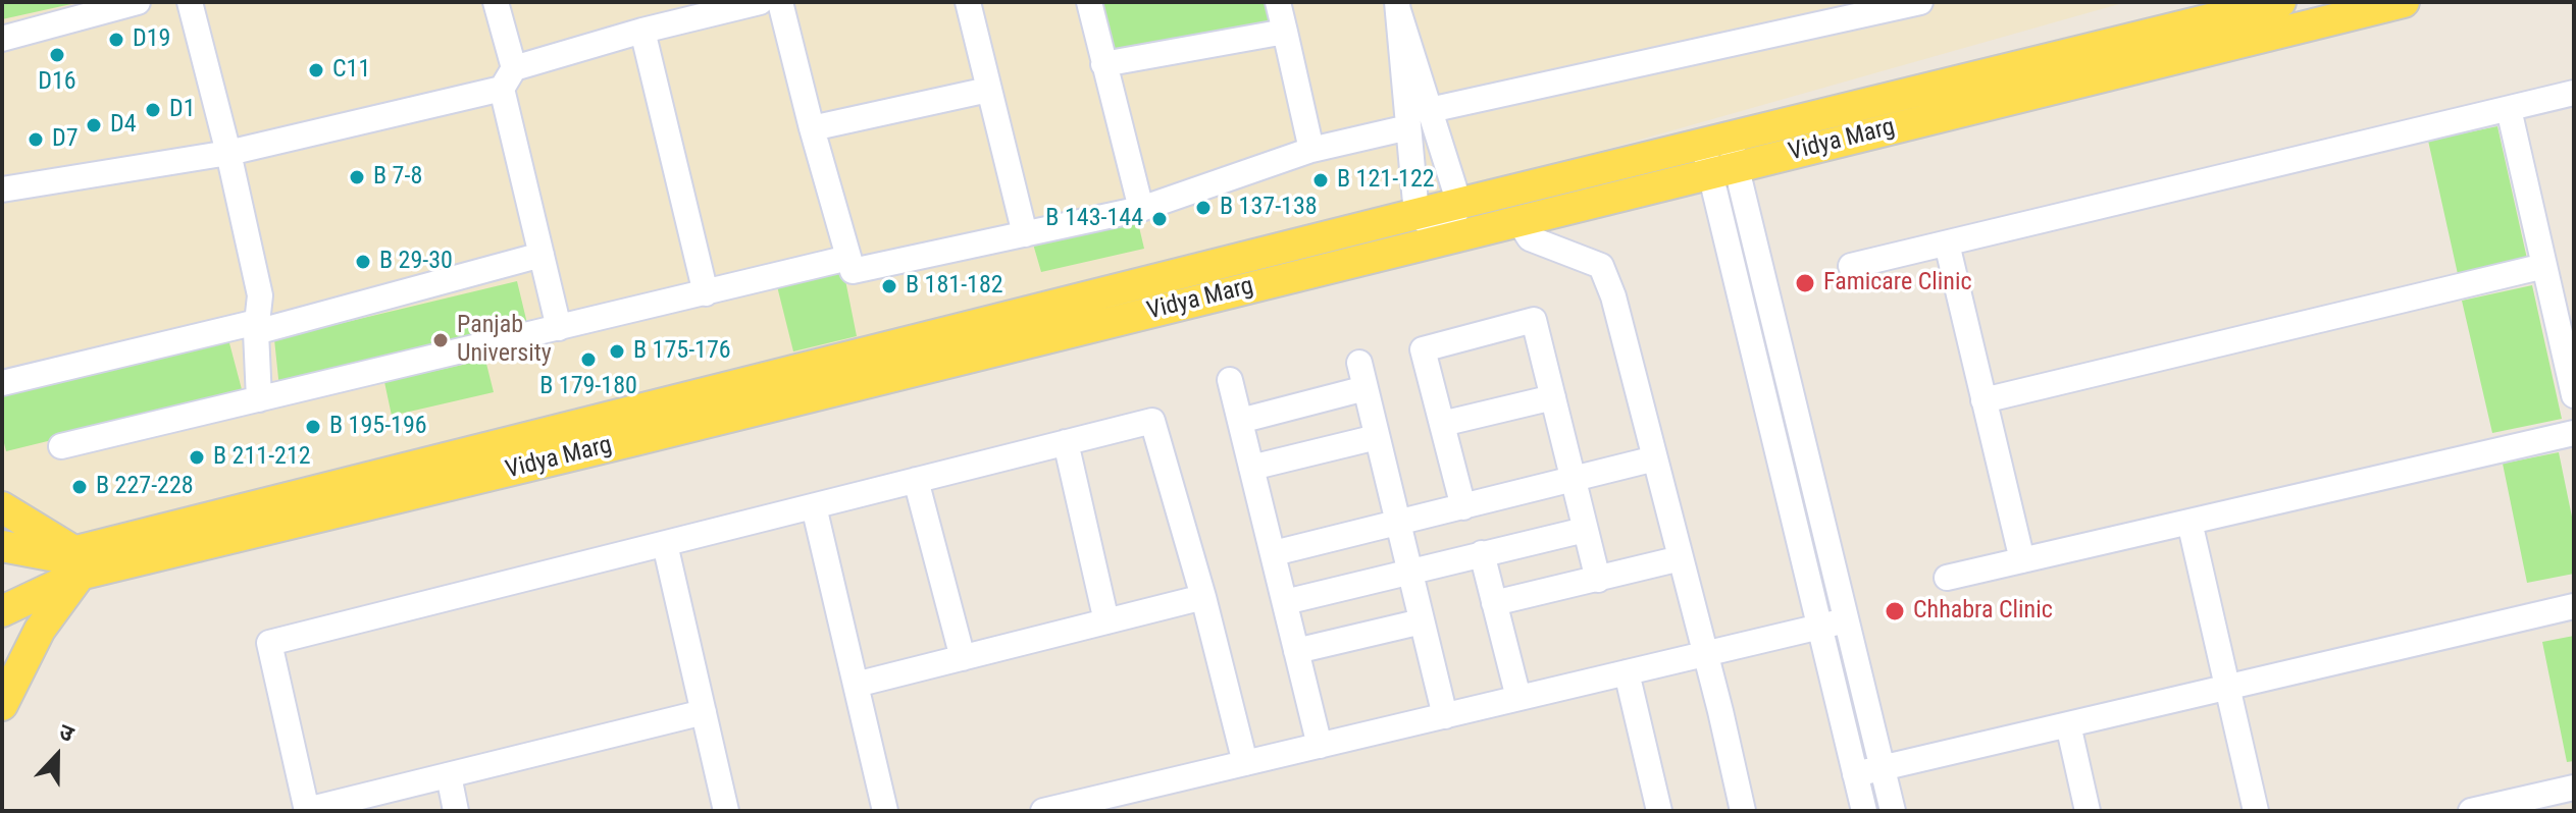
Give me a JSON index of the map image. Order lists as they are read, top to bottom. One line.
{"streets":{"main road":["Vidya Marg"]},"places":["D19","D16","C11","D1","D4","D7","B 7-8","B 121-122","B 137-138","B 143-144","B 29-30","Famicare Clinic","B 181-182","Panjab University","B 175-176","B 179-180","B 195-196","B 211-212","B 227-228","Chhabra Clinic"],"north":"top"}
